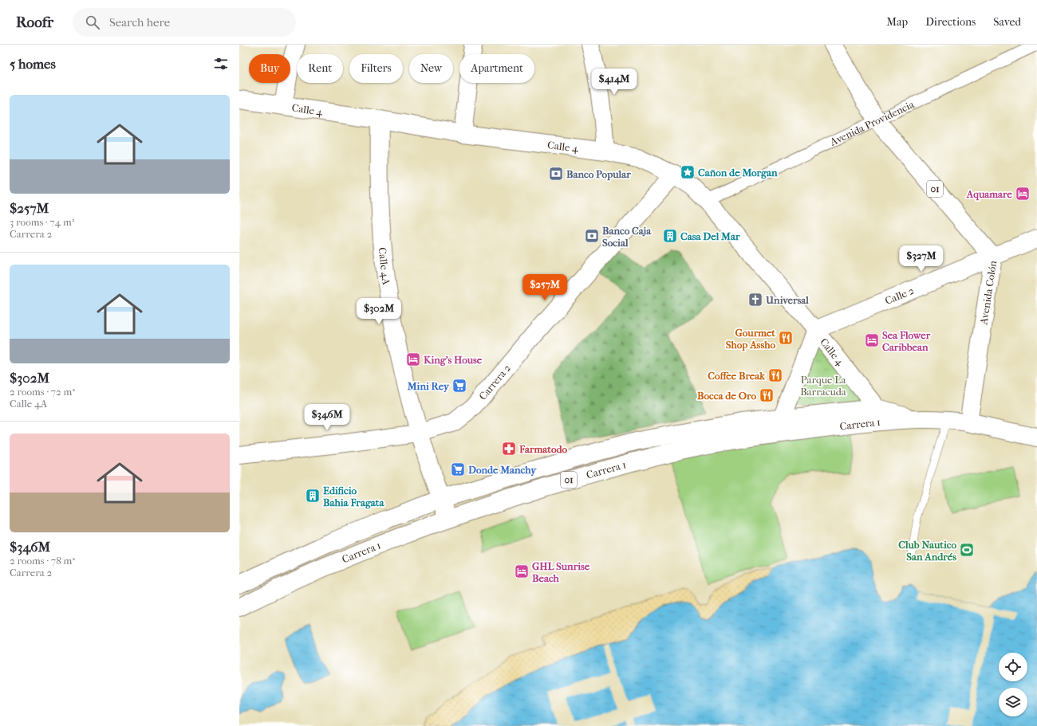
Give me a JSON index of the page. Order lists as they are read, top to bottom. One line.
{"streets":{"main road":["Calle 4","01","Calle 4A","Avenida Colón","Calle 2","Carrera 2","Carrera 1"],"street":["Avenida Providencia"]},"crossings":[["Calle 4","Avenida Providencia"],["Calle 4","Calle 4A"],["Calle 4","Calle 2"],["Calle 4","Carrera 2"],["Calle 4","Carrera 1"],["Avenida Providencia","Avenida Colón"],["Calle 4A","Carrera 2"],["Calle 4A","Carrera 1"],["Avenida Colón","Calle 2"],["Avenida Colón","Carrera 1"]],"parks":["Parque La Barracuda"],"places":{"place":["Cañon de Morgan"],"bank":["Banco Popular","Banco Caja Social"],"hotel":["Aquamare","Sea Flower Caribbean","King's House","GHL Sunrise Beach"],"building":["Casa Del Mar","Edificio Bahia Fragata"],"church":["Universal"],"restaurant":["Gourmet Shop Assho","Coffee Break","Bocca de Oro"],"supermarket":["Mini Rey","Donde Manchy"],"pharmacy":["Farmatodo"],"sports":["Club Nautico San Andrés"]},"page":{"header":"Roofr","search":"Search here","nav":["Map","Directions","Saved"],"heading":"5 homes","chip":["Buy","Rent","Filters","New","Apartment"],"price":["$414M","$327M","$257M","$302M","$346M"],"list":[{"name":"$257M","note":"3 rooms · 74 m² · Carrera 2"},{"name":"$302M","note":"2 rooms · 72 m² · Calle 4A"},{"name":"$346M","note":"2 rooms · 78 m² · Carrera 2"}]}}
